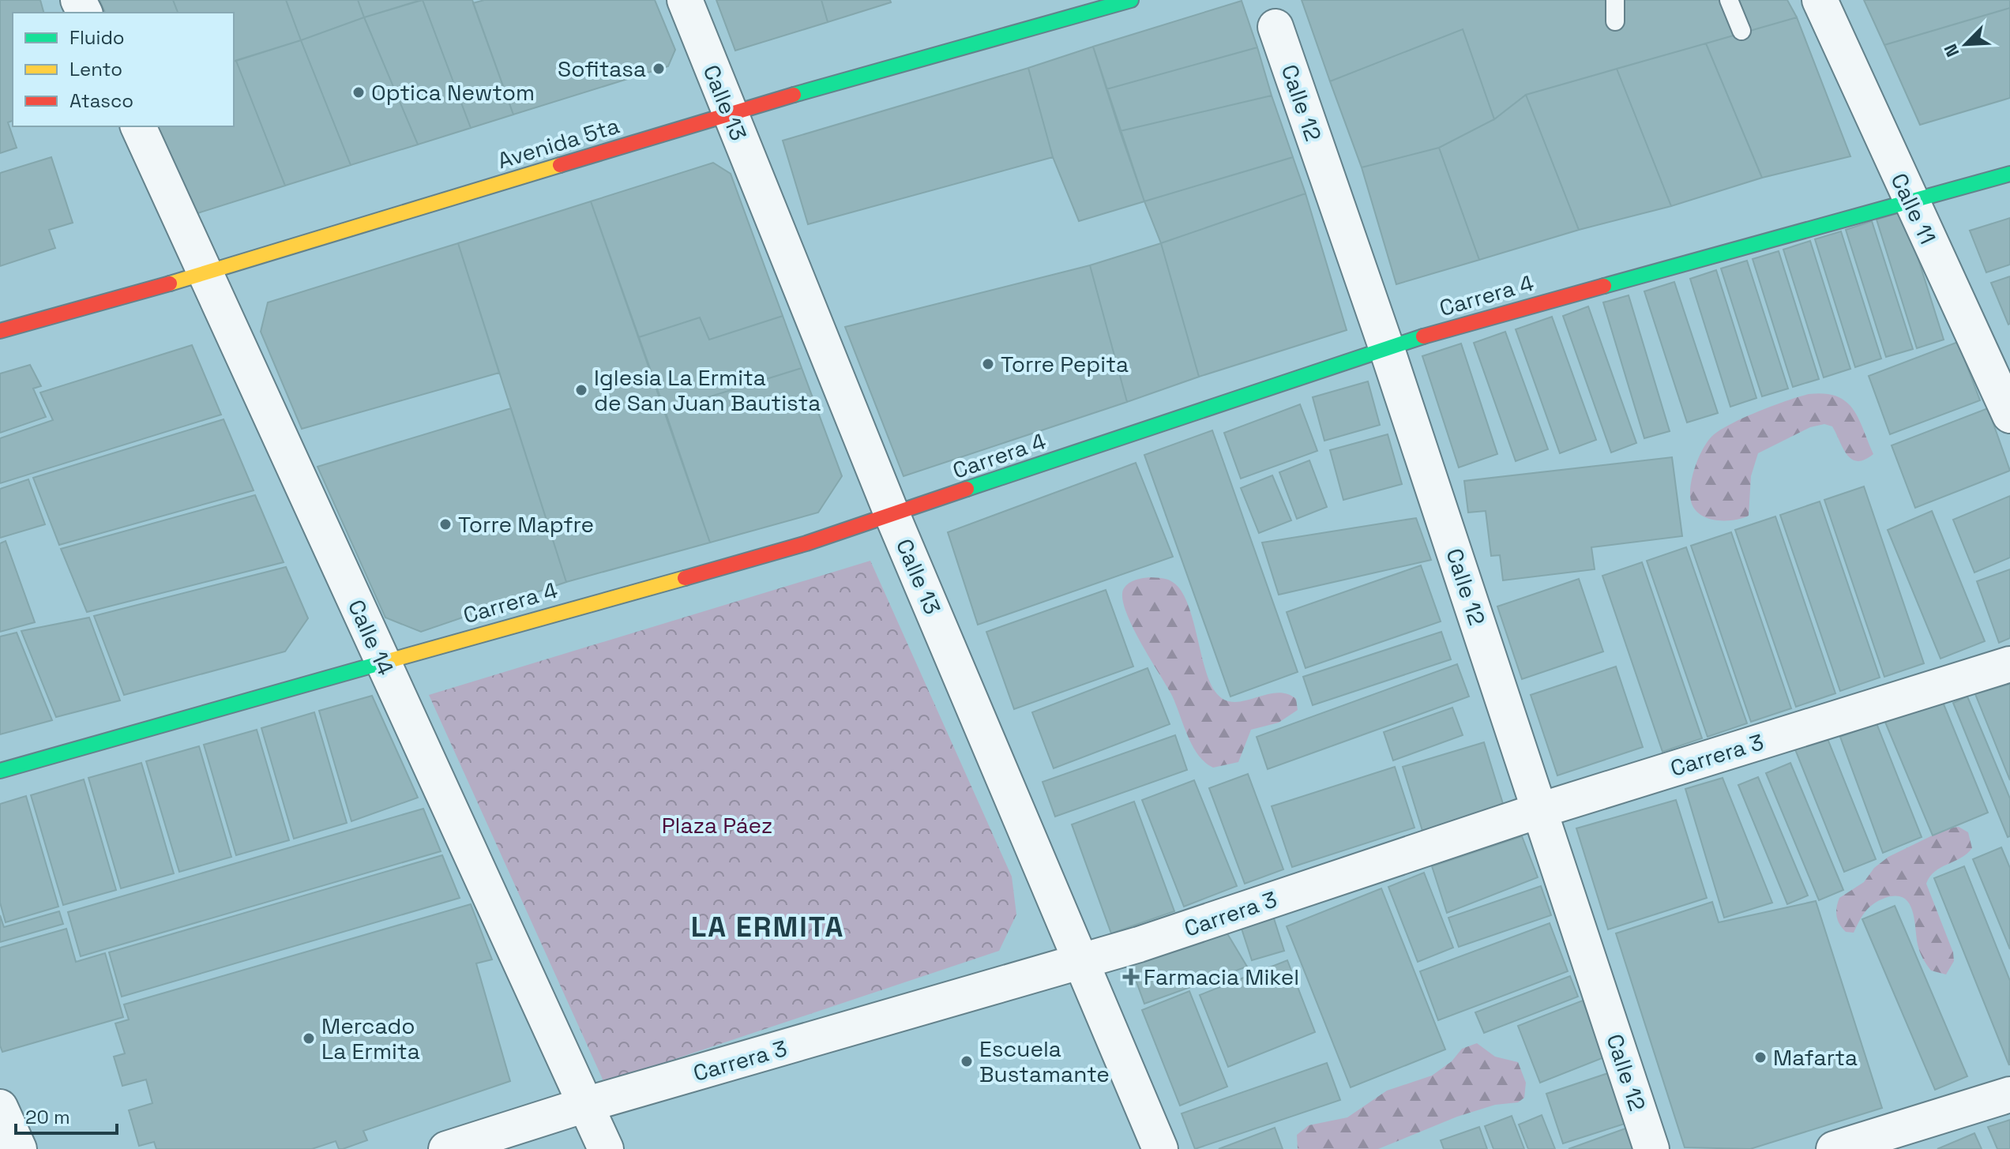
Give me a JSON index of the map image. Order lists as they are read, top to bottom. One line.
{"streets":{"street":["Calle 13","Calle 12","Avenida 5ta","Calle 11","Carrera 4","Calle 14","Carrera 3"]},"crossings":[["Calle 13","Avenida 5ta"],["Calle 13","Carrera 4"],["Calle 13","Carrera 3"],["Calle 12","Carrera 4"],["Calle 12","Carrera 3"],["Avenida 5ta","Calle 14"],["Calle 11","Carrera 4"],["Carrera 4","Calle 14"],["Calle 14","Carrera 3"]],"districts":["LA ERMITA"],"parks":["Plaza Páez"],"places":{"other":["Sofitasa","Optica Newtom","Torre Pepita","Iglesia La Ermita de San Juan Bautista","Torre Mapfre","Mercado La Ermita","Mafarta","Escuela Bustamante"],"health":["Farmacia Mikel"]},"legend":["Fluido","Lento","Atasco"],"scale_bar":"20 m","north":"bottom left"}
